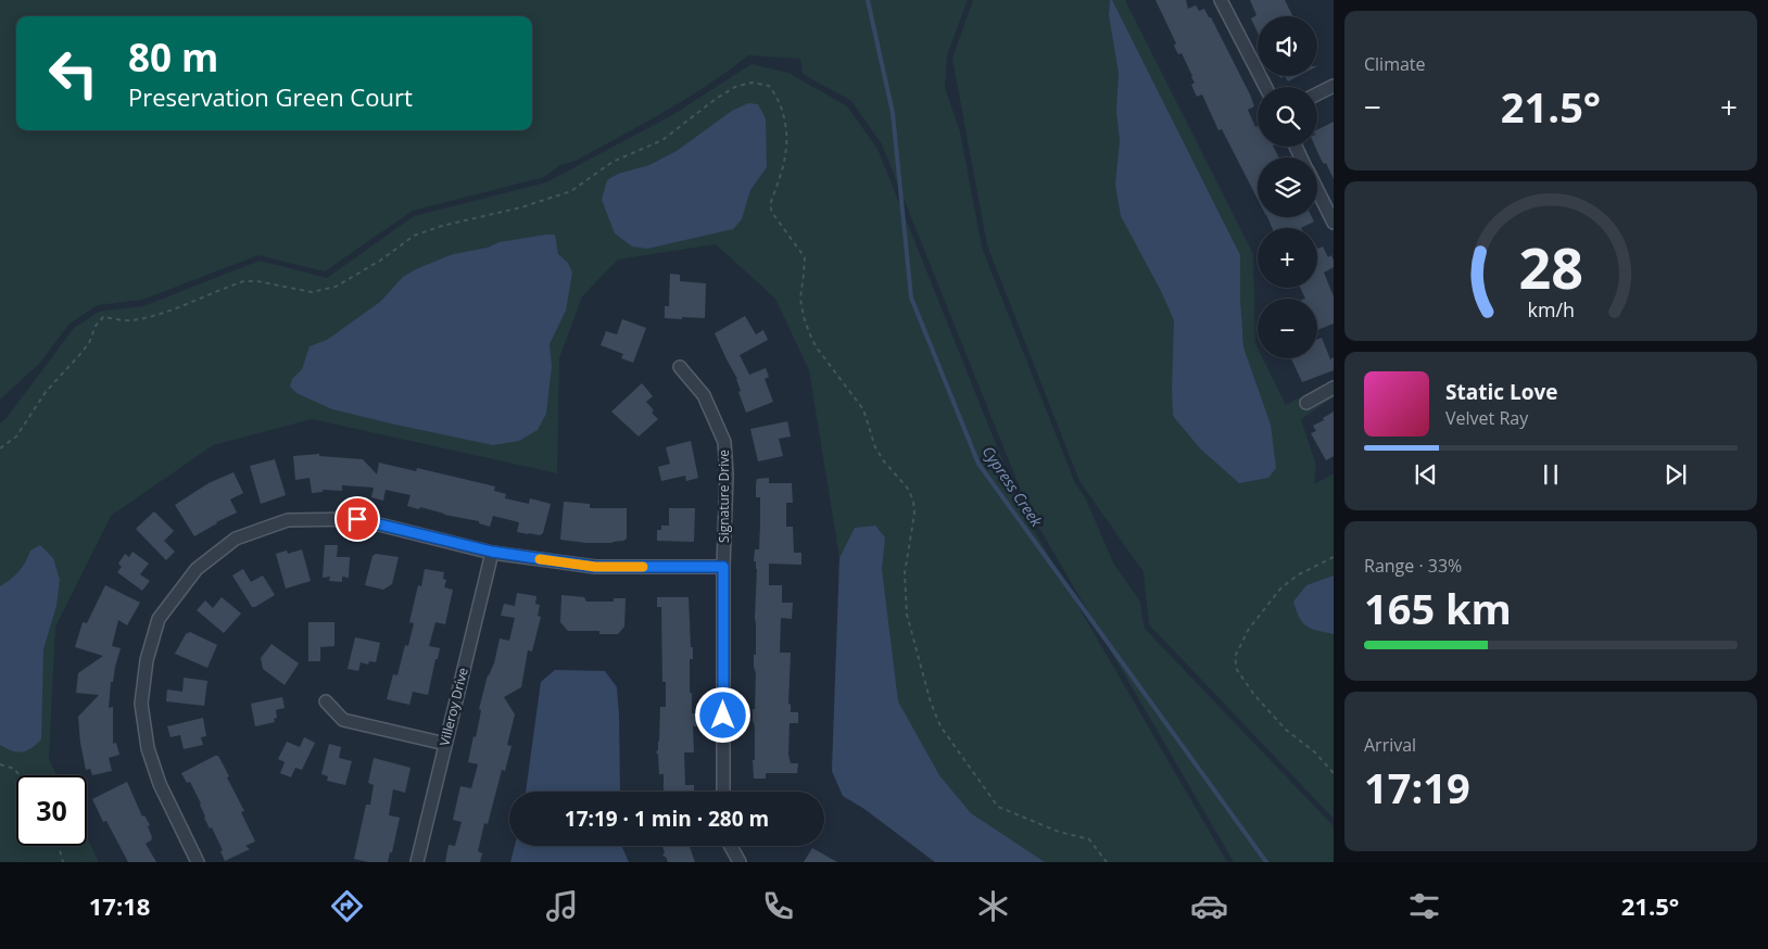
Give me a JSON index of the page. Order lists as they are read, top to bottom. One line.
{"streets":{"street":["Signature Drive","Villeroy Drive"]},"water":["Cypress Creek"],"page":{"tile":["Climate",["Range · 33%","165 km"],["Arrival","17:19"]],"map_buttons":["+","−"],"turn":["80 m","Preservation Green Court"],"heat":["−","21.5°","+"],"song":["Static Love","Velvet Ray"],"limit":"30","trip":"17:19 · 1 min · 280 m","tabs":["17:18","21.5°"],"gauge":["28","km/h"]}}
